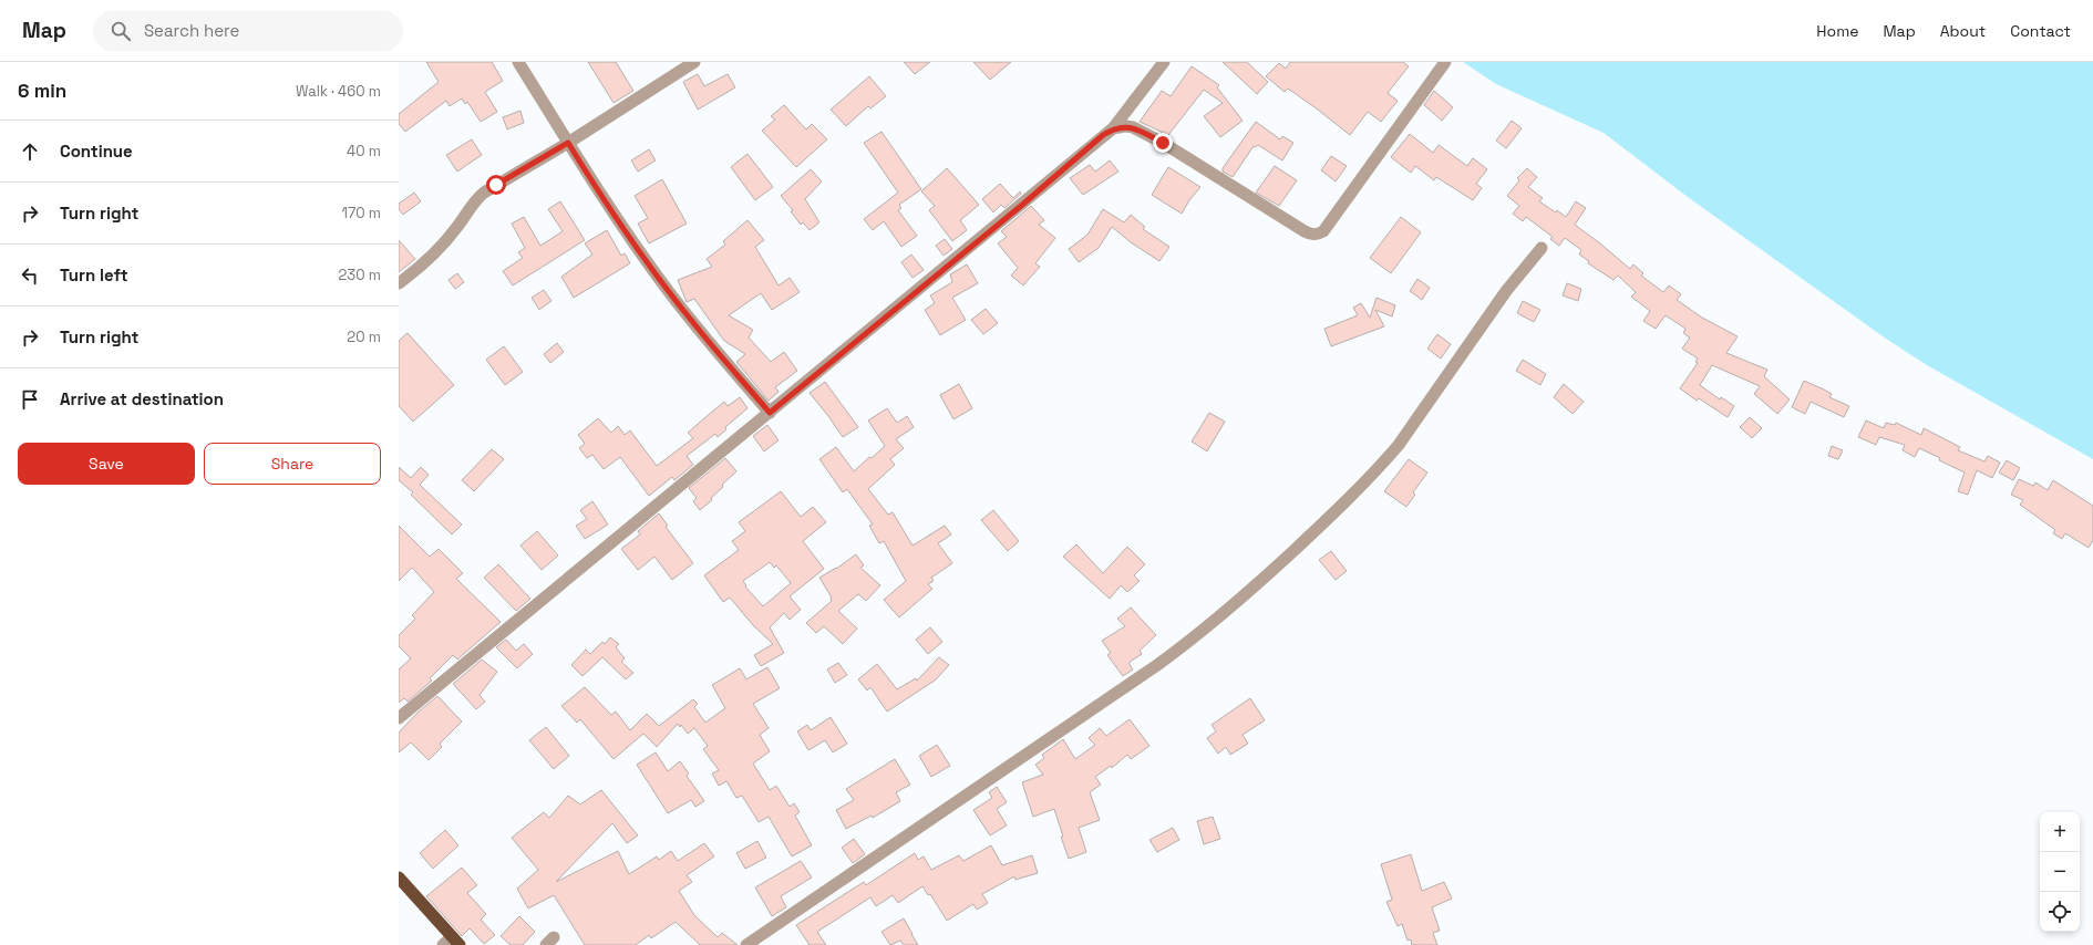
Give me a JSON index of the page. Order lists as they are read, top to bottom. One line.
{"page":{"header":"Map","search":"Search here","nav":["Home","Map","About","Contact"],"heading":["6 min","Walk · 460 m"],"list":[["Continue","40 m"],["Turn right","170 m"],["Turn left","230 m"],["Turn right","20 m"],"Arrive at destination"],"buttons":["Save","Share"],"map_buttons":["+","−"]}}
